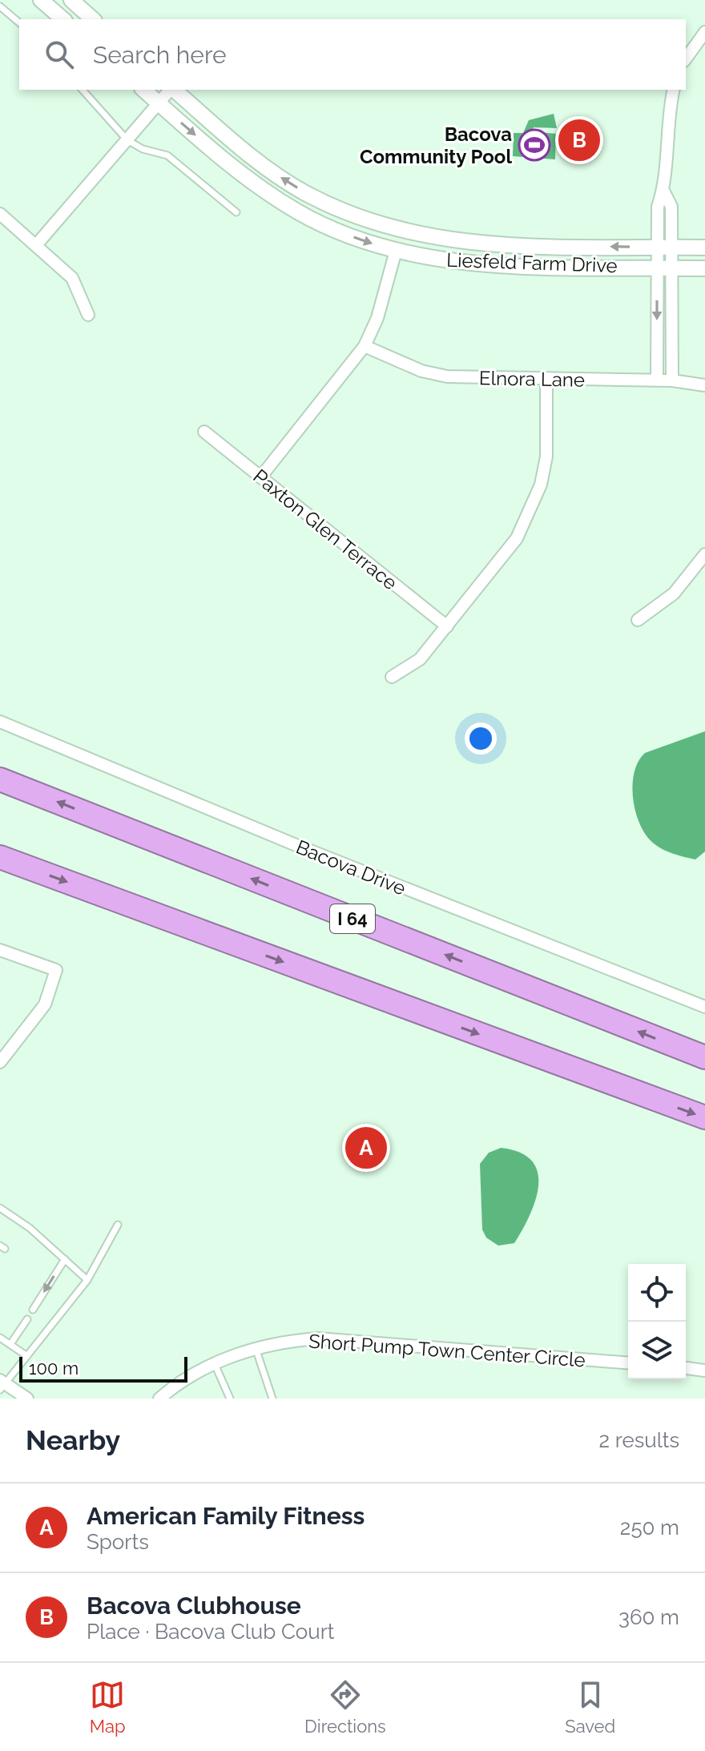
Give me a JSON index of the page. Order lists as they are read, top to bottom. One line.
{"streets":{"highway":["I 64"],"street":["Liesfeld Farm Drive","Elnora Lane","Paxton Glen Terrace","Bacova Drive","Short Pump Town Center Circle"]},"places":{"sports":["Bacova Community Pool"]},"scale_bar":"100 m","page":{"search":"Search here","pins":["B","A"],"scale":"100 m","heading":["Nearby","2 results"],"list":[{"mark":"A","name":"American Family Fitness","note":"Sports","value":"250 m"},{"mark":"B","name":"Bacova Clubhouse","note":"Place · Bacova Club Court","value":"360 m"}],"nav":["Map","Directions","Saved"]}}
